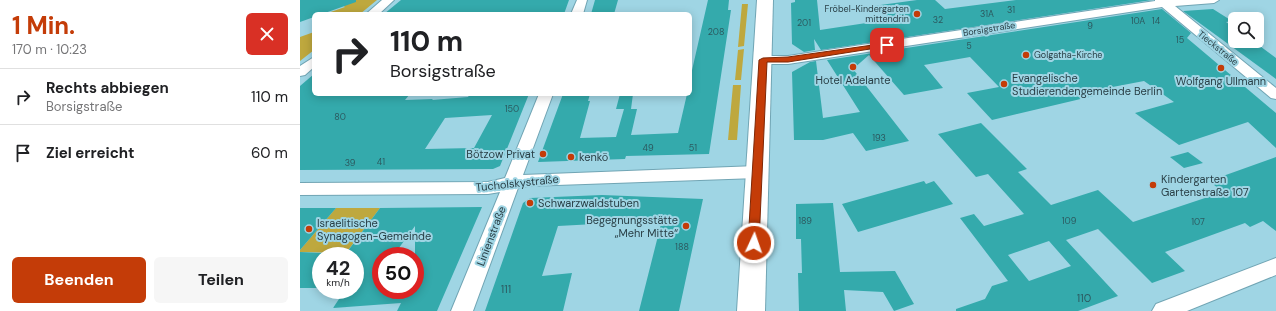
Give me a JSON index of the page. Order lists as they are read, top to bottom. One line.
{"streets":{"street":["Borsigstraße","Tieckstraße","Tucholskystraße","Linienstraße"]},"crossings":[["Borsigstraße","Tieckstraße"],["Tucholskystraße","Linienstraße"]],"places":["Fröbel-Kindergarten mittendrin","Golgatha-Kirche","Hotel Adelante","Wolfgang Ullmann","Evangelische Studierendengemeinde Berlin","Bötzow Privat","kenkō","Kindergarten Gartenstraße 107","Schwarzwaldstuben","Begegnungsstätte „Mehr Mitte“","Israelitische Synagogen-Gemeinde"],"house_numbers":["31","31A","32","10A","14","201","9","208","15","5","150","80","193","49","51","41","39","189","109","107","188","111","110"],"page":{"heading":["1 Min.","170 m · 10:23"],"turn":["110 m","Borsigstraße"],"list":[{"name":"Rechts abbiegen","note":"Borsigstraße","value":"110 m"},{"name":"Ziel erreicht","value":"60 m"}],"speed":"42 km/h","limit":"50","buttons":["Beenden","Teilen"]}}
